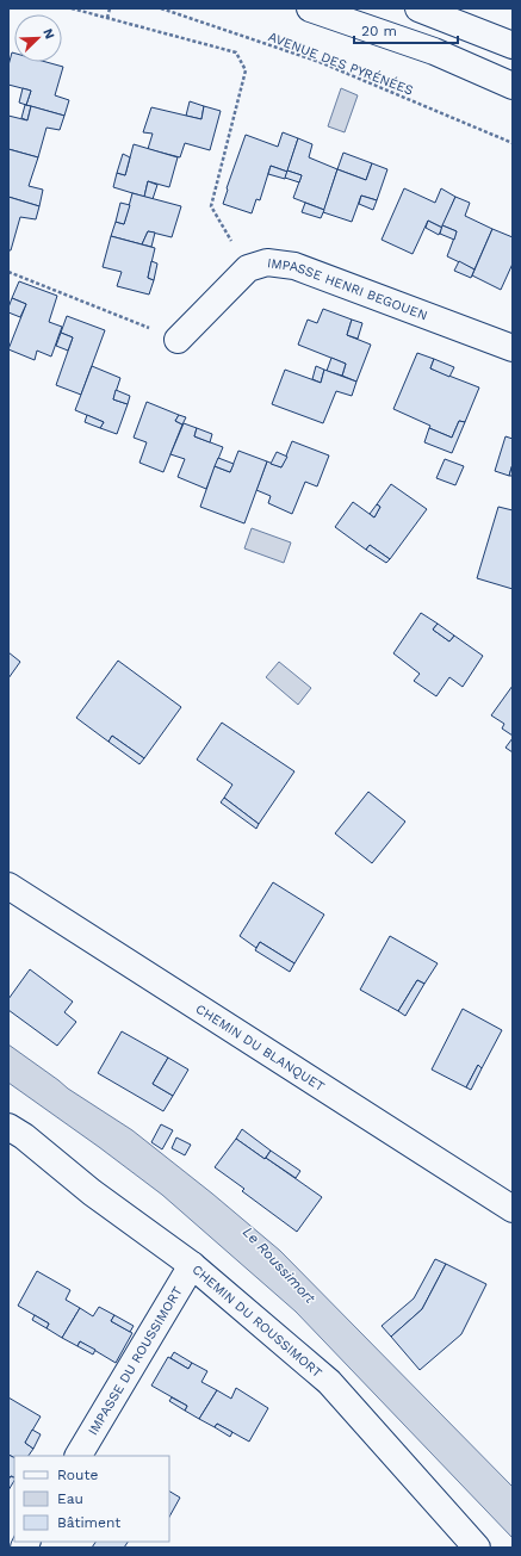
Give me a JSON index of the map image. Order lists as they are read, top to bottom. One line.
{"streets":{"street":["IMPASSE HENRI BEGOUEN","CHEMIN DU BLANQUET","CHEMIN DU ROUSSIMORT","IMPASSE DU ROUSSIMORT"],"path":["AVENUE DES PYRÉNÉES"]},"crossings":[["CHEMIN DU ROUSSIMORT","IMPASSE DU ROUSSIMORT"]],"water":["Le Roussimort"],"legend":["Route","Eau","Bâtiment"],"scale_bar":"20 m","north":"top right"}
